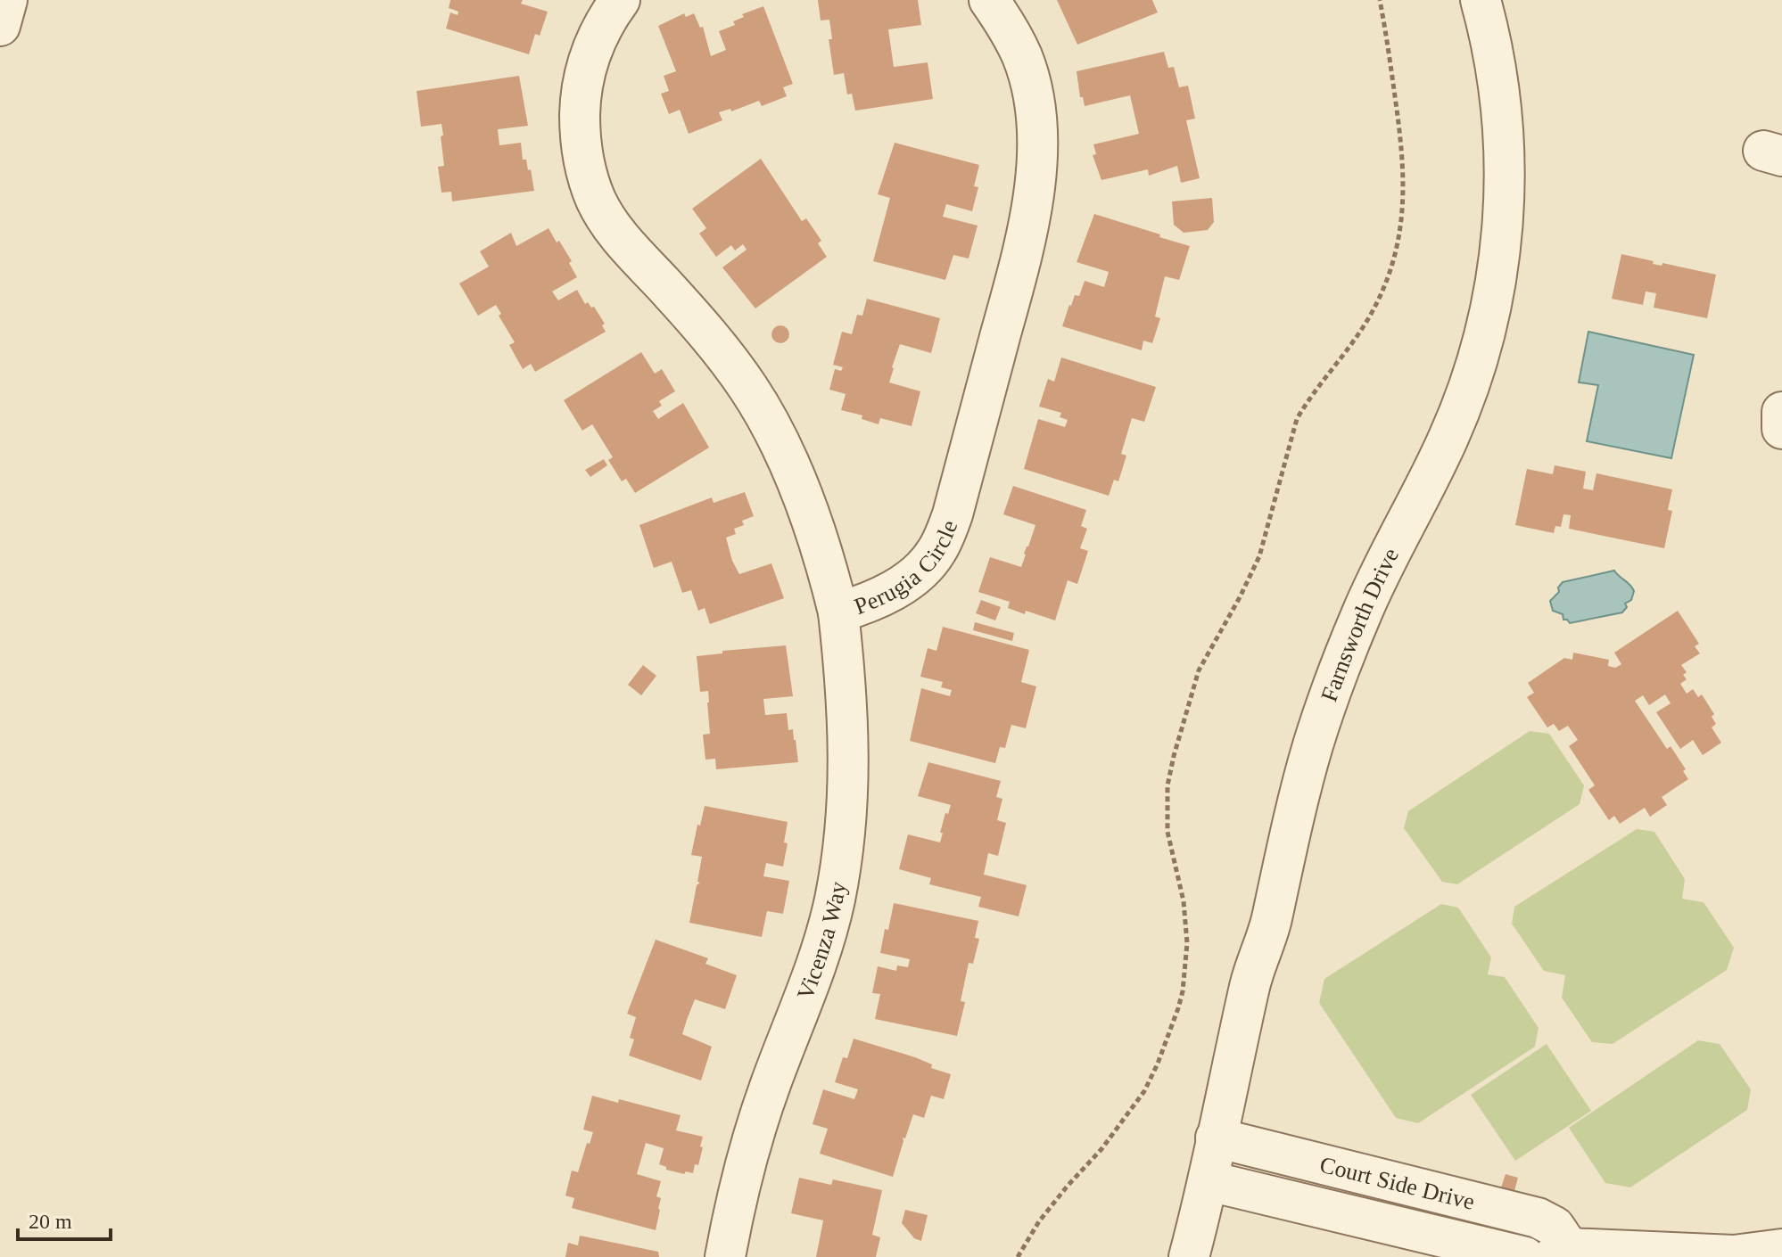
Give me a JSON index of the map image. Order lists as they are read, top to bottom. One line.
{"streets":{"street":["Perugia Circle","Farnsworth Drive","Vicenza Way","Court Side Drive"]},"crossings":[["Perugia Circle","Vicenza Way"],["Farnsworth Drive","Court Side Drive"]],"scale_bar":"20 m"}
